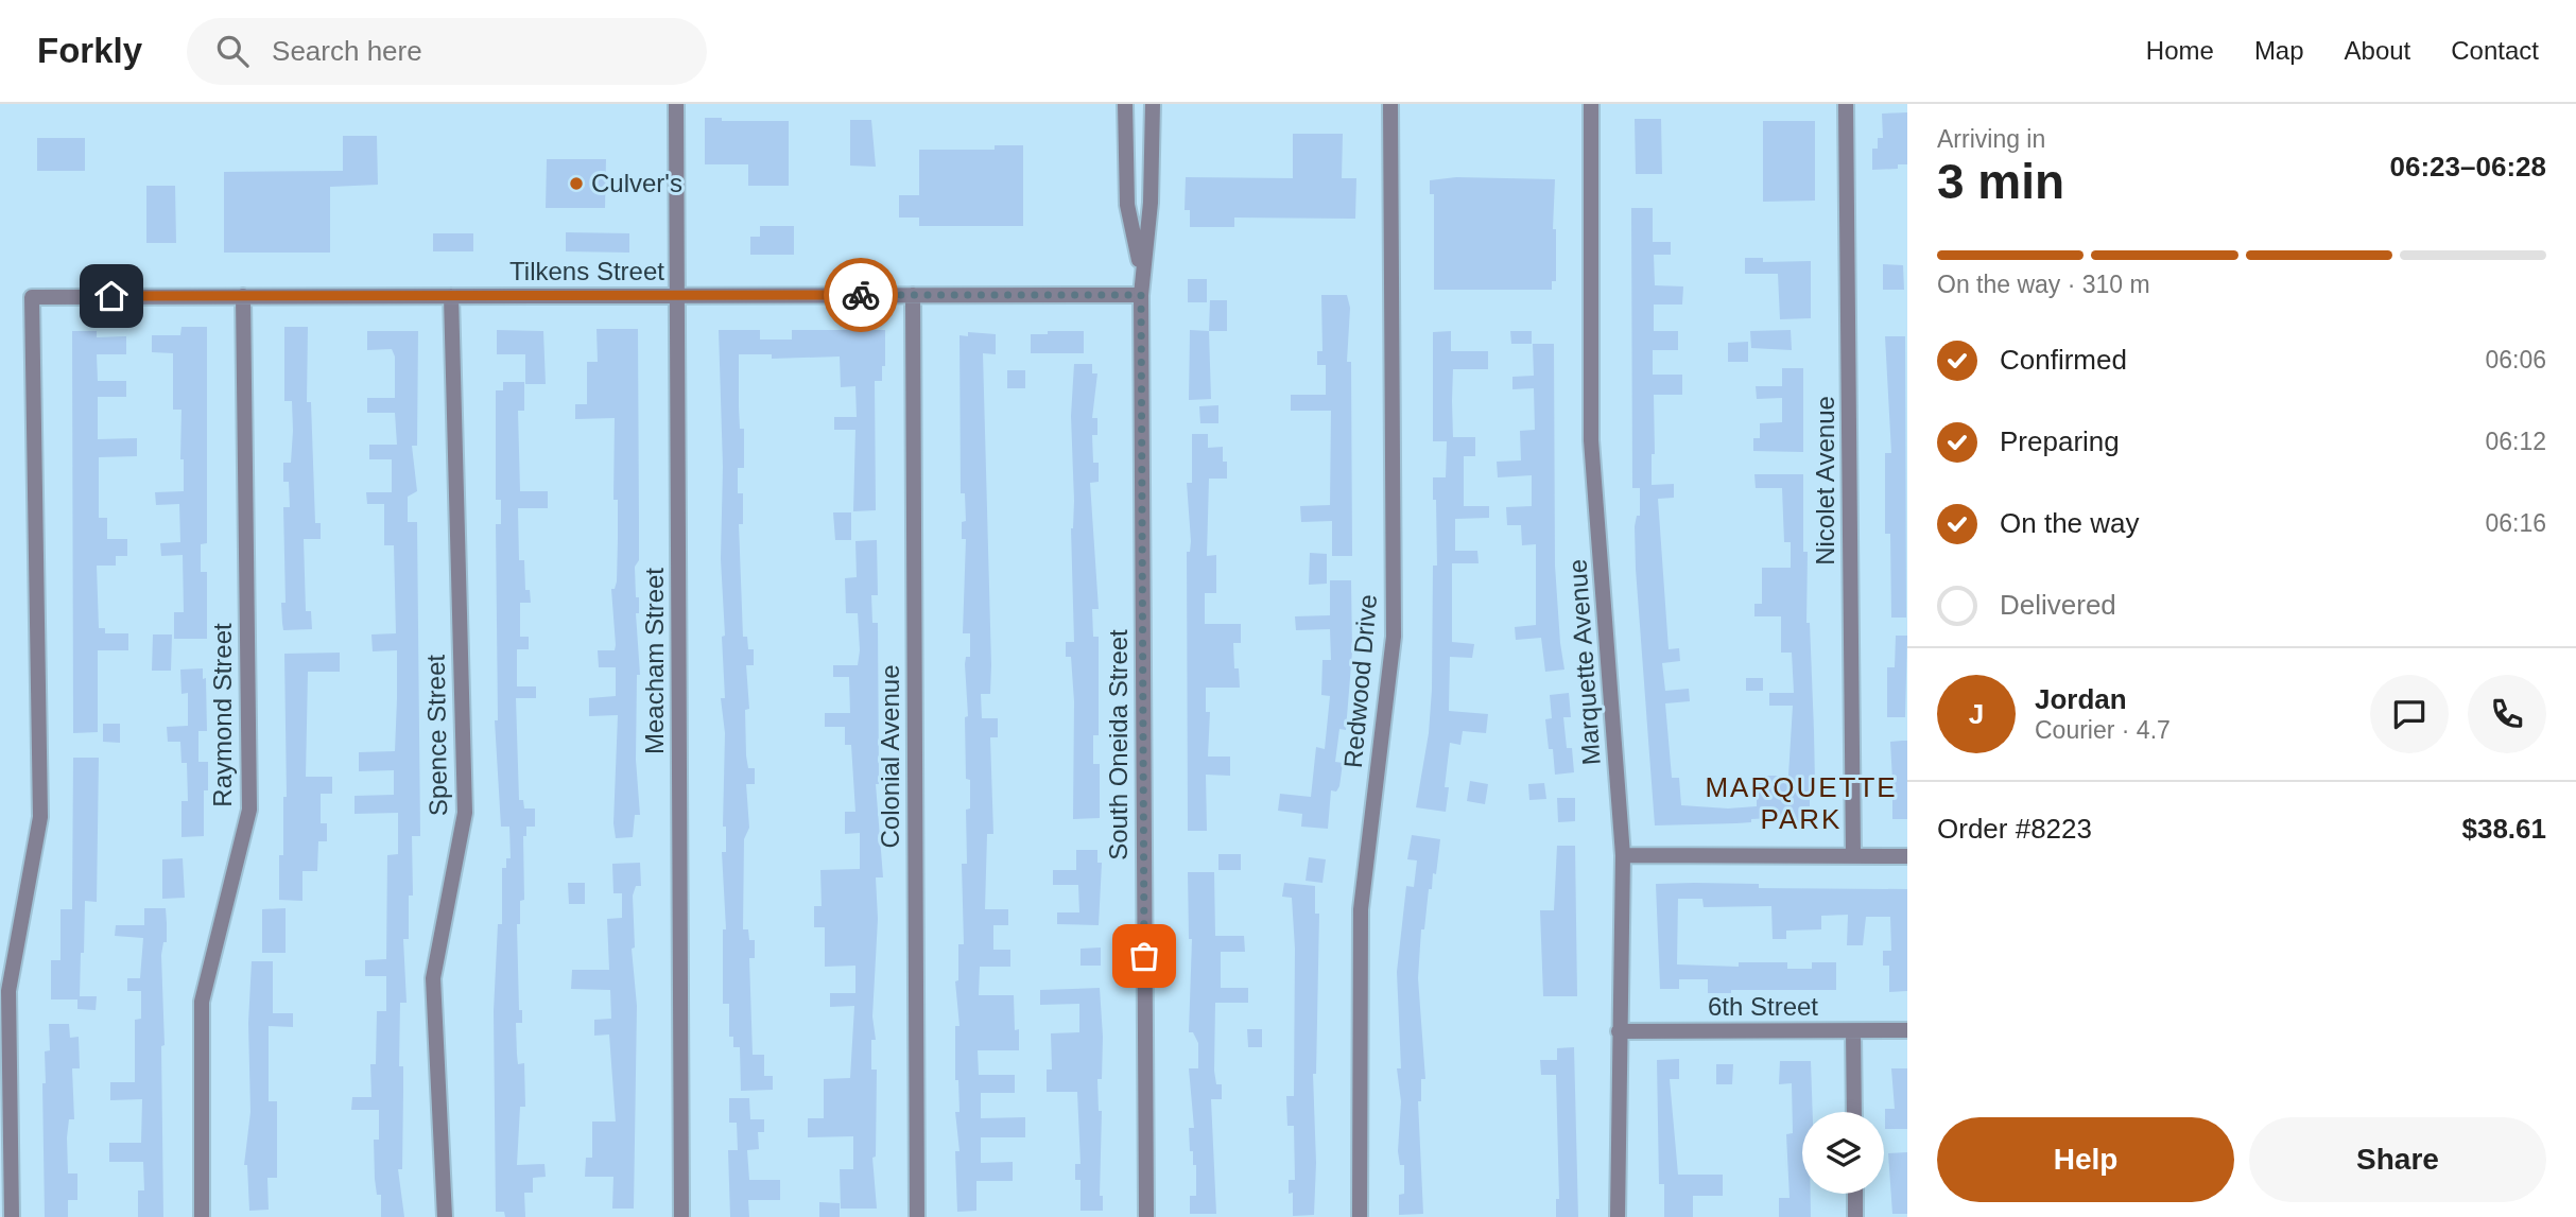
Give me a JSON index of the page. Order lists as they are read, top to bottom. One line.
{"streets":{"street":["Tilkens Street","Nicolet Avenue","Meacham Street","Marquette Avenue","Redwood Drive","Raymond Street","Spence Street","South Oneida Street","Colonial Avenue","6th Street"]},"crossings":[["Tilkens Street","Meacham Street"],["Tilkens Street","Raymond Street"],["Tilkens Street","Spence Street"],["Tilkens Street","South Oneida Street"],["Tilkens Street","Colonial Avenue"],["Marquette Avenue","6th Street"]],"districts":["MARQUETTE PARK"],"places":["Culver's"],"page":{"header":"Forkly","search":"Search here","nav":["Home","Map","About","Contact"],"heading":["3 min","Arriving in","06:23–06:28"],"panel":["Jordan","Courier · 4.7","Order #8223","$38.61"],"bar":"On the way · 310 m","list":[["Confirmed","06:06"],["Preparing","06:12"],["On the way","06:16"],"Delivered"],"round":"J","buttons":["Help","Share"]}}
